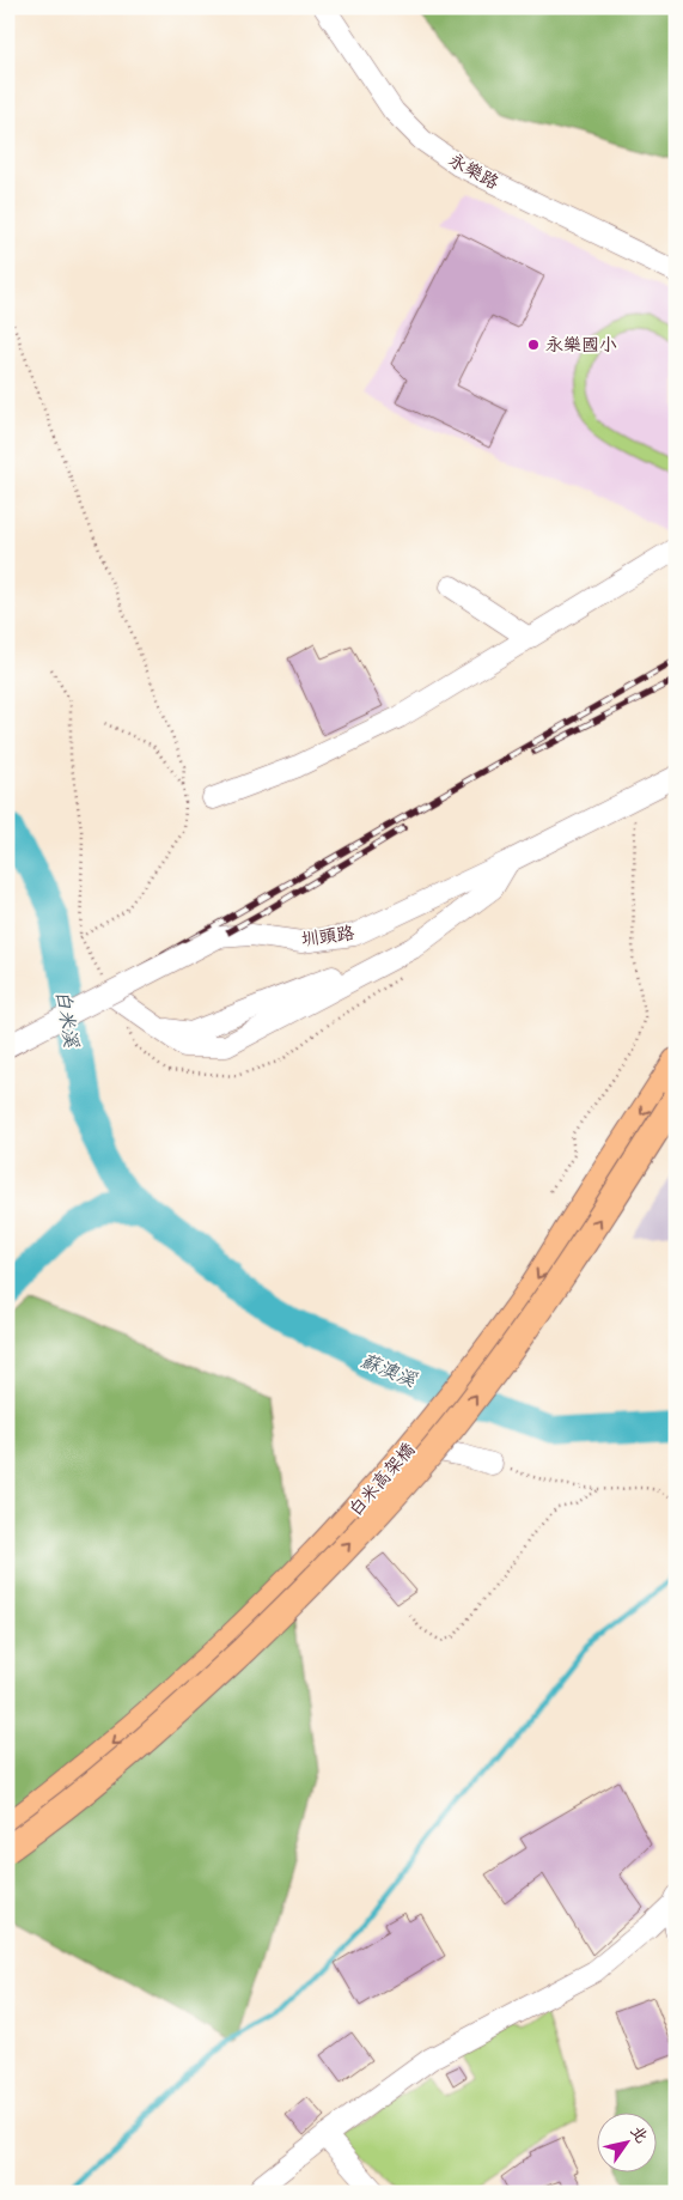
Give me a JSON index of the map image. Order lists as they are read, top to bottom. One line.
{"streets":{"main road":["白米高架橋"],"street":["永樂路","圳頭路"]},"water":["白米溪","蘇澳溪"],"places":["永樂國小"],"north":"top right"}
